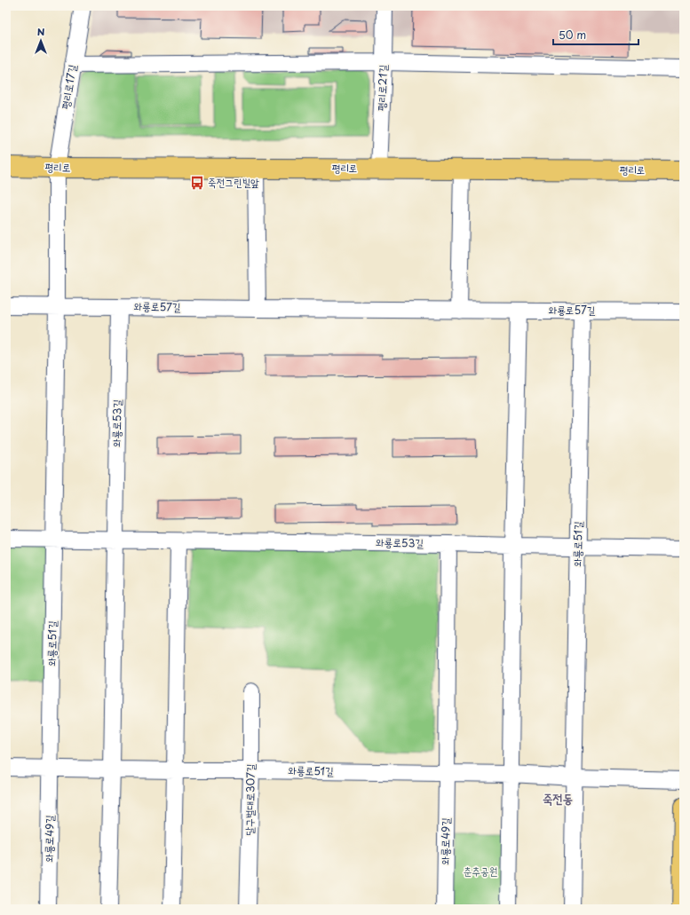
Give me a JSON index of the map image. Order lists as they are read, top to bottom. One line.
{"streets":{"main road":["평리로"],"street":["평리로17길","평리로21길","와룡로57길","와룡로53길","와룡로51길","달구벌대로307길","와룡로49길"]},"crossings":[["평리로17길","평리로"],["평리로21길","평리로"],["와룡로57길","와룡로53길"],["와룡로57길","와룡로51길"],["와룡로53길","와룡로51길"],["와룡로51길","달구벌대로307길"],["와룡로51길","와룡로49길"]],"districts":["죽전동"],"parks":["춘추공원"],"places":{"bus stop":["죽전그린빌앞"]},"scale_bar":"50 m","north":"top"}
